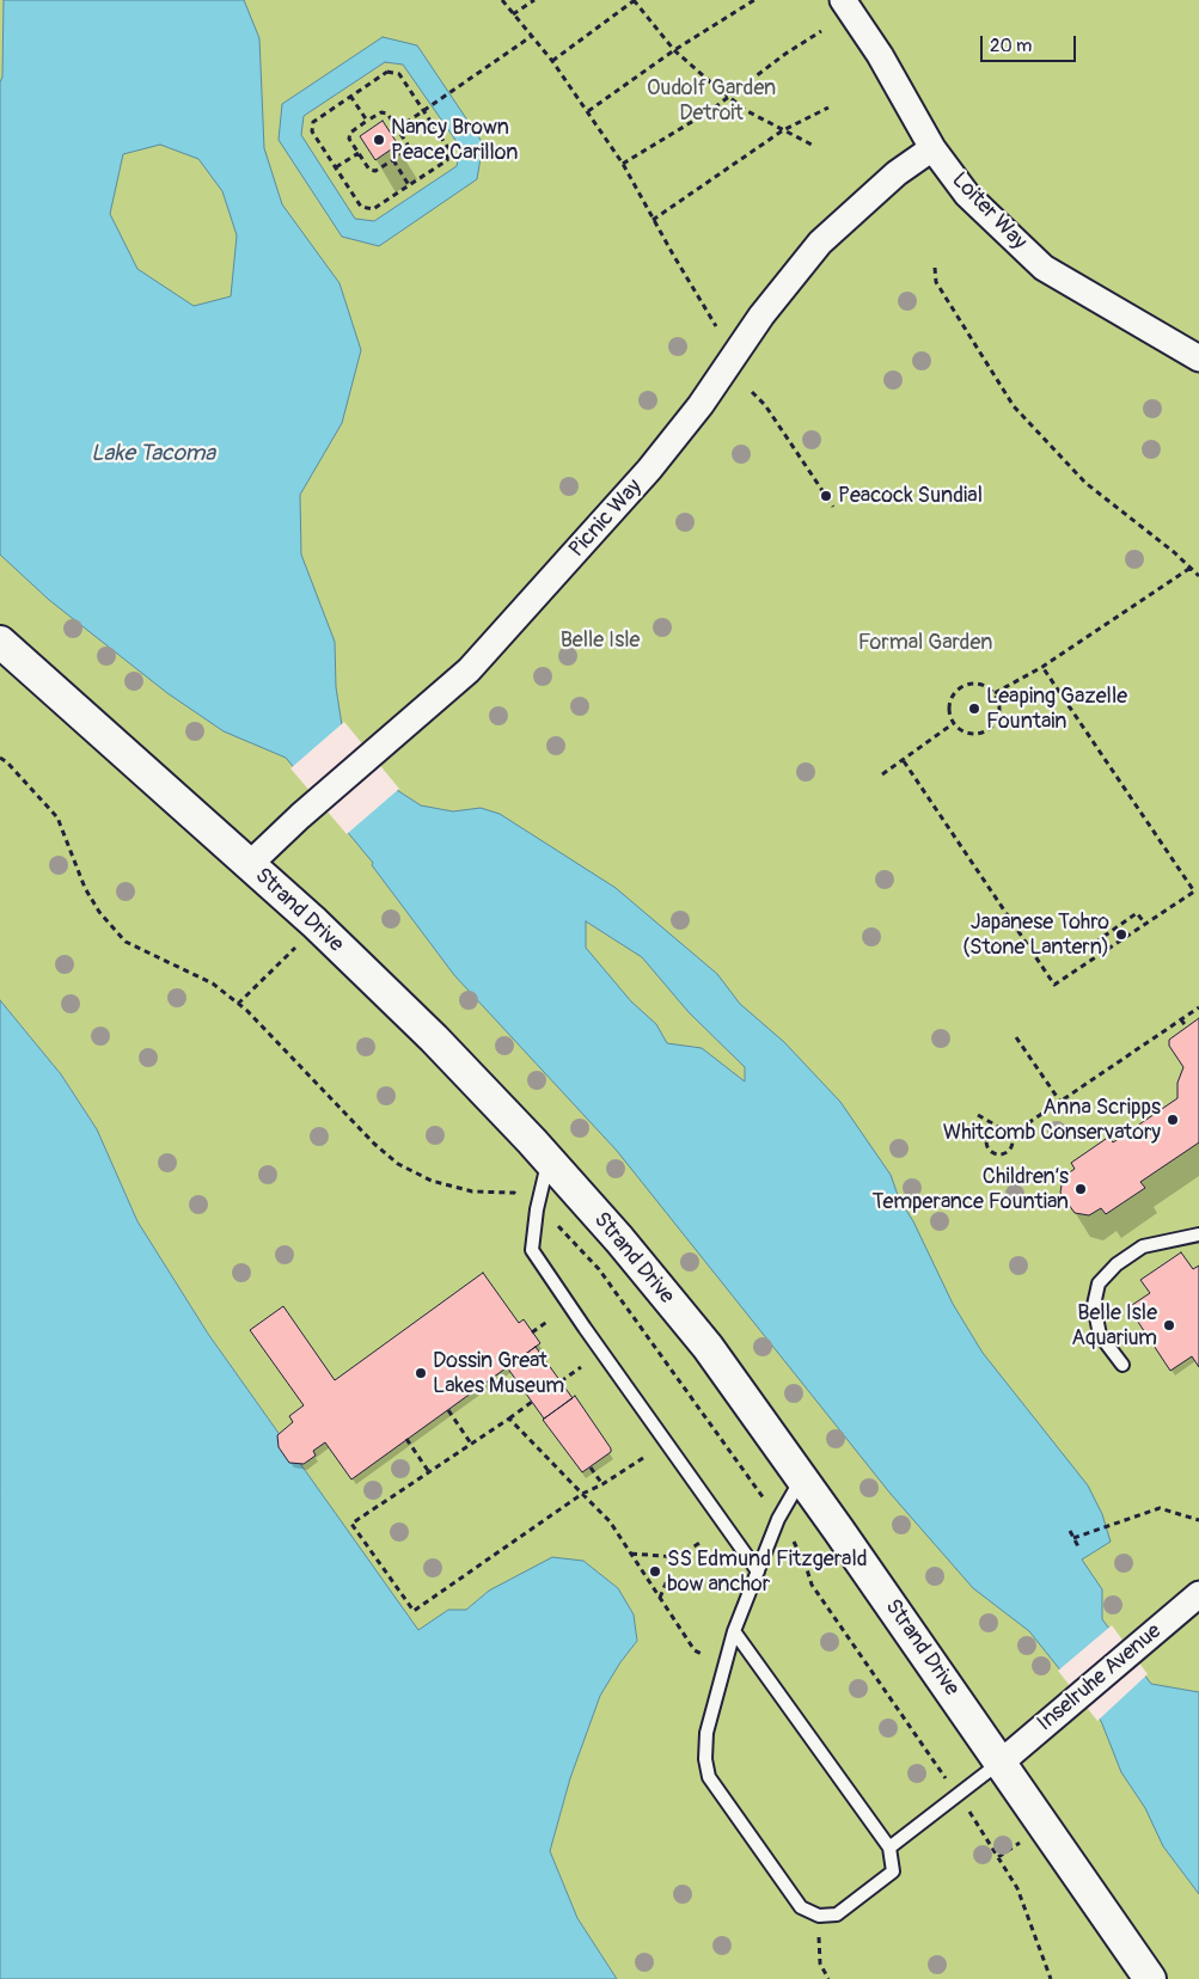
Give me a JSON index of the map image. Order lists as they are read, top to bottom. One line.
{"streets":{"street":["Loiter Way","Picnic Way","Strand Drive","Inselruhe Avenue"]},"crossings":[["Loiter Way","Picnic Way"],["Picnic Way","Strand Drive"],["Strand Drive","Inselruhe Avenue"]],"water":["Lake Tacoma"],"parks":["Oudolf Garden Detroit","Belle Isle","Formal Garden"],"places":["Nancy Brown Peace Carillon","Peacock Sundial","Leaping Gazelle Fountain","Japanese Tohro (Stone Lantern)","Anna Scripps Whitcomb Conservatory","Children’s Temperance Fountian","Belle Isle Aquarium","Dossin Great Lakes Museum","SS Edmund Fitzgerald bow anchor"],"scale_bar":"20 m"}
